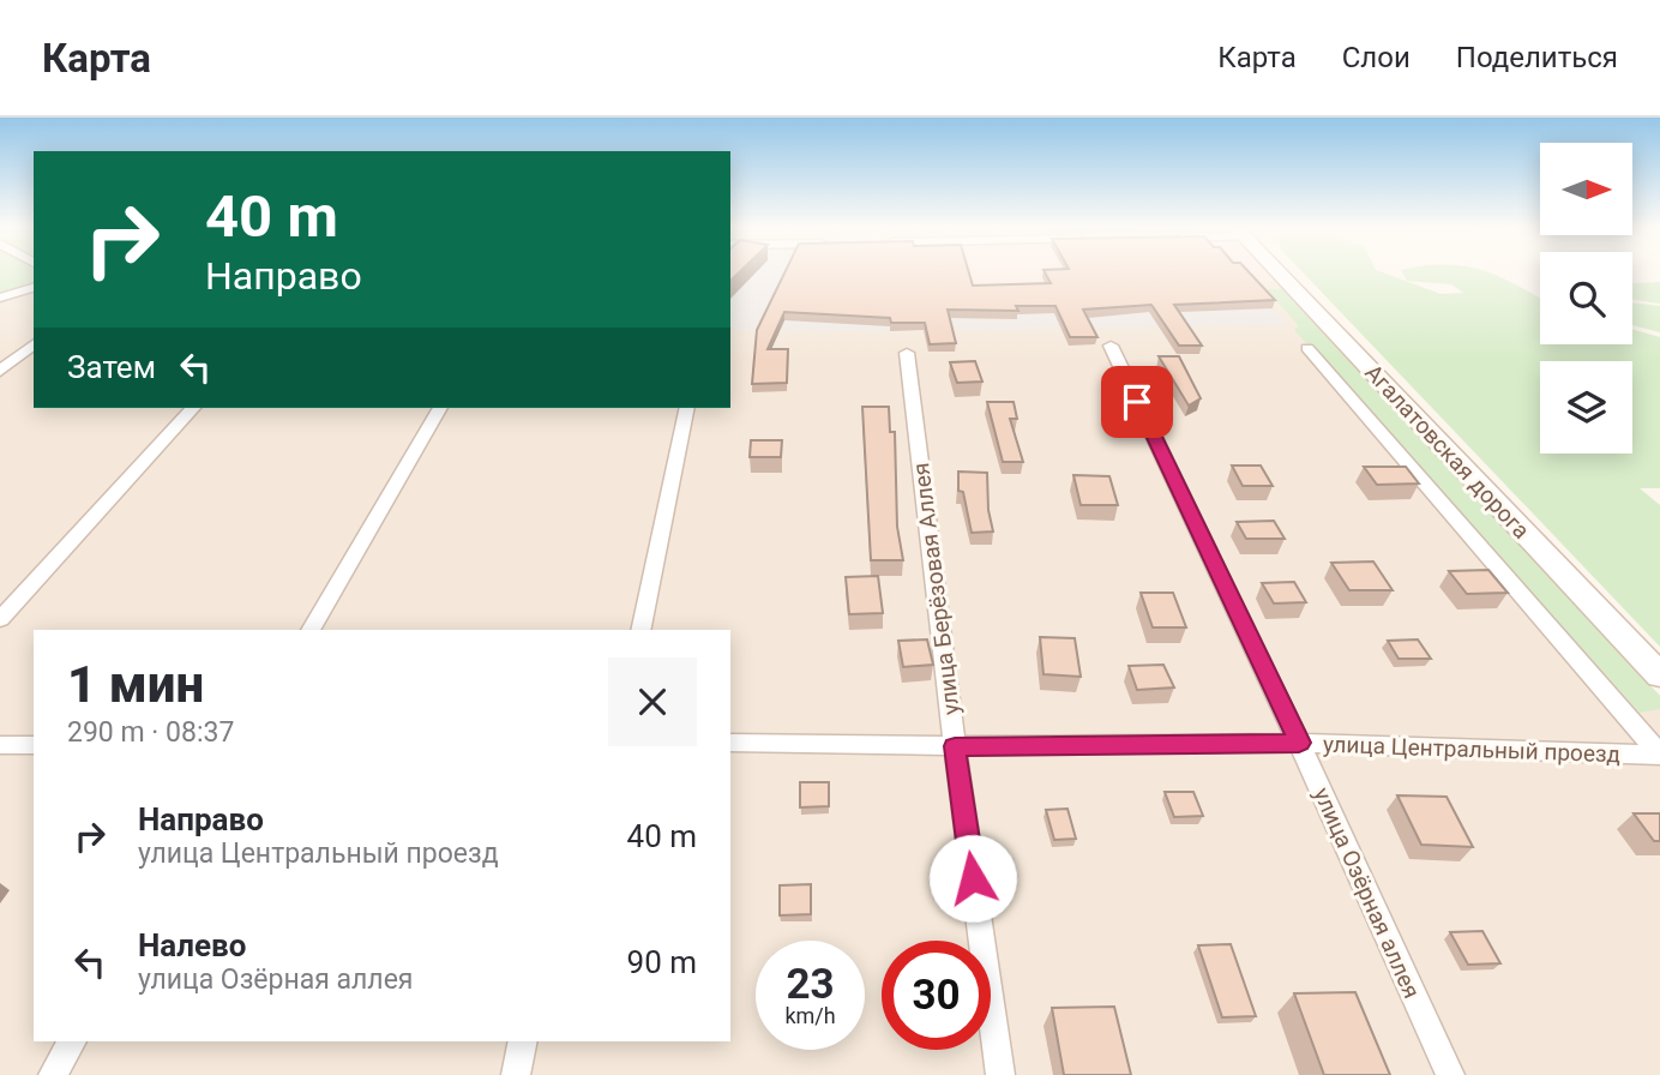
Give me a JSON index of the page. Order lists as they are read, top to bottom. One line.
{"streets":{"main road":["Агалатовская дорога"],"street":["улица Берёзовая Аллея","улица Центральный проезд","улица Озёрная аллея"]},"crossings":[["улица Берёзовая Аллея","улица Центральный проезд"],["улица Центральный проезд","улица Озёрная аллея"]],"north":"right","page":{"header":"Карта","nav":["Карта","Слои","Поделиться"],"turn":["40 m","Направо"],"then":"Затем","heading":["1 мин","290 m · 08:37"],"list":[{"name":"Направо","note":"улица Центральный проезд","value":"40 m"},{"name":"Налево","note":"улица Озёрная аллея","value":"90 m"}],"speed":"23 km/h","limit":"30"}}
